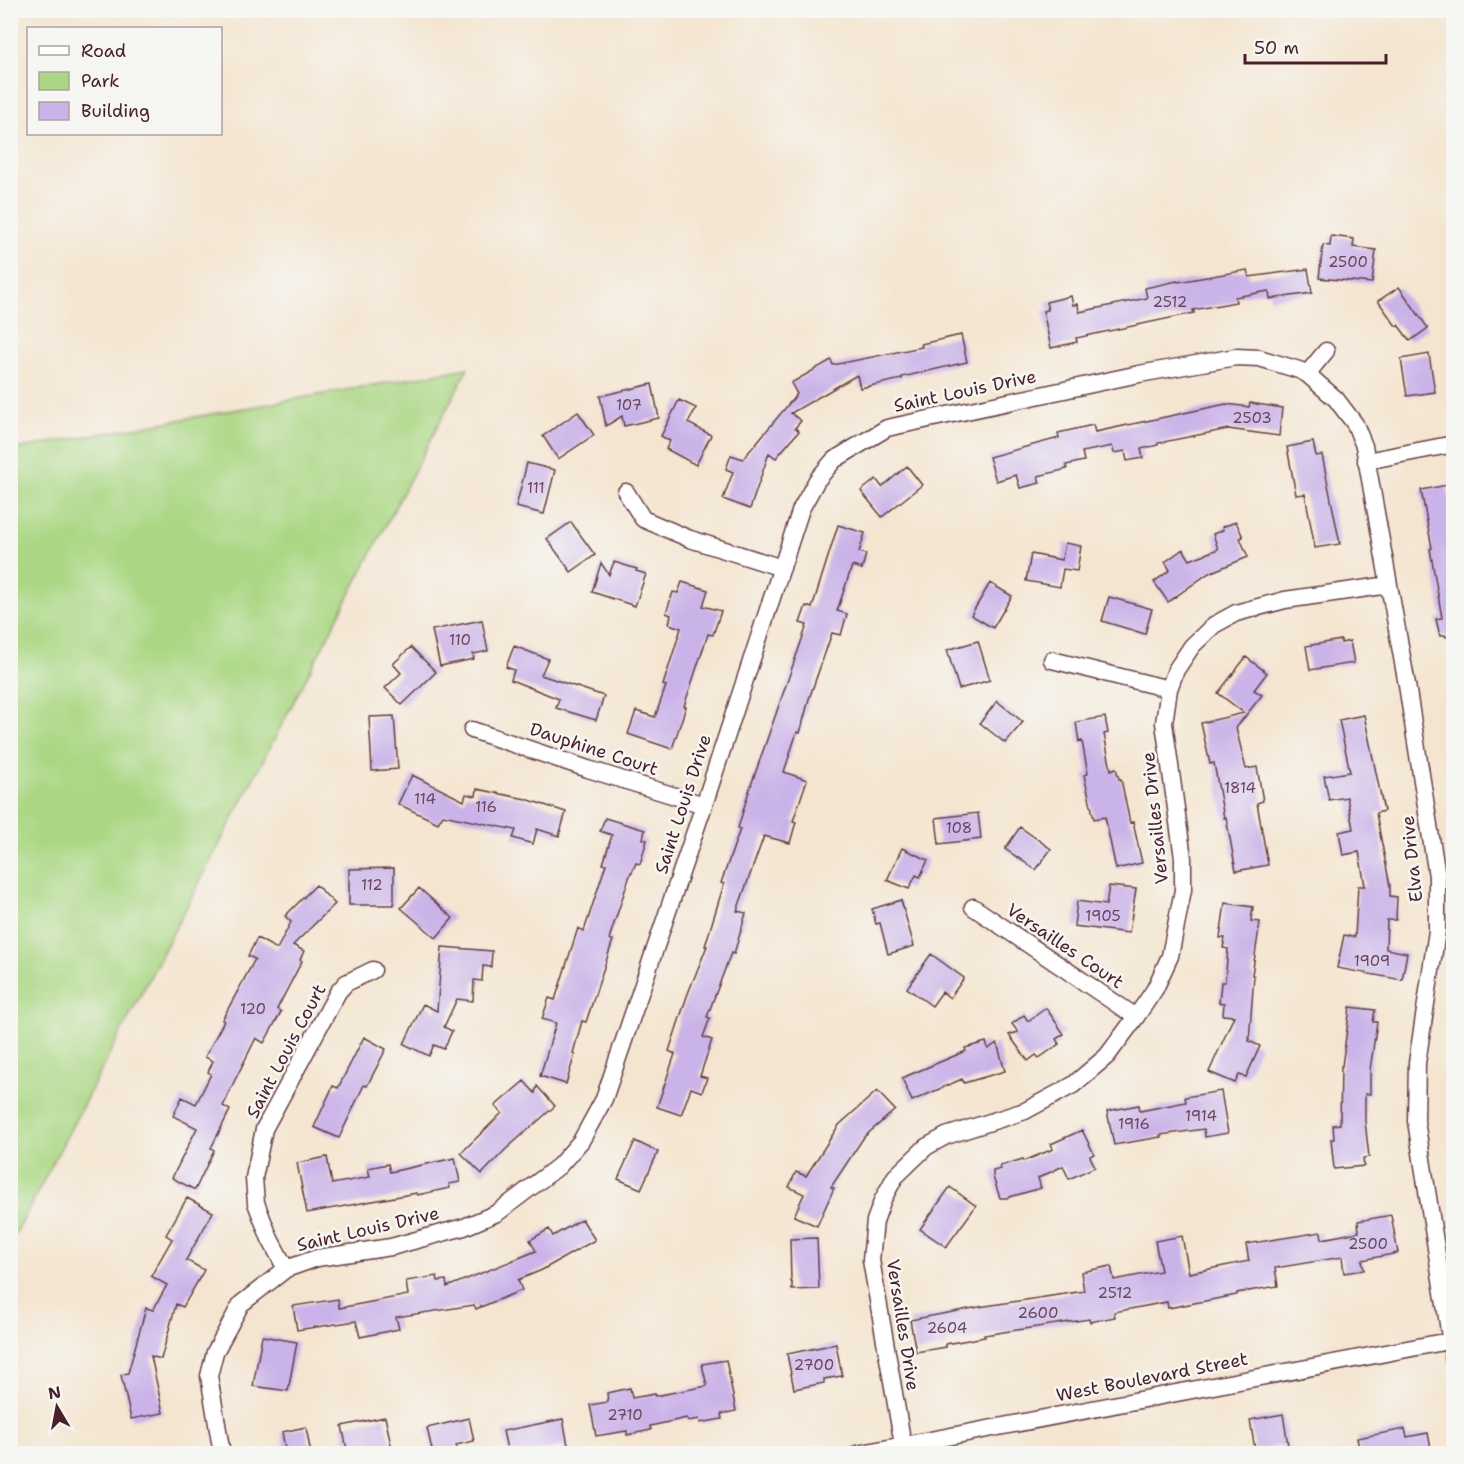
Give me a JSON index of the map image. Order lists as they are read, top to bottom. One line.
{"streets":{"street":["Saint Louis Drive","Dauphine Court","Versailles Drive","Elva Drive","Versailles Court","Saint Louis Court","West Boulevard Street"]},"crossings":[["Saint Louis Drive","Dauphine Court"],["Saint Louis Drive","Elva Drive"],["Saint Louis Drive","Saint Louis Court"],["Versailles Drive","Elva Drive"],["Versailles Drive","Versailles Court"],["Versailles Drive","West Boulevard Street"],["Elva Drive","West Boulevard Street"]],"house_numbers":["2500","2512","107","2503","111","110","1814","114","116","108","112","1905","1909","120","1914","1916","2500","2512","2600","2604","2700","2710"],"legend":["Road","Park","Building"],"scale_bar":"50 m","north":"top"}
